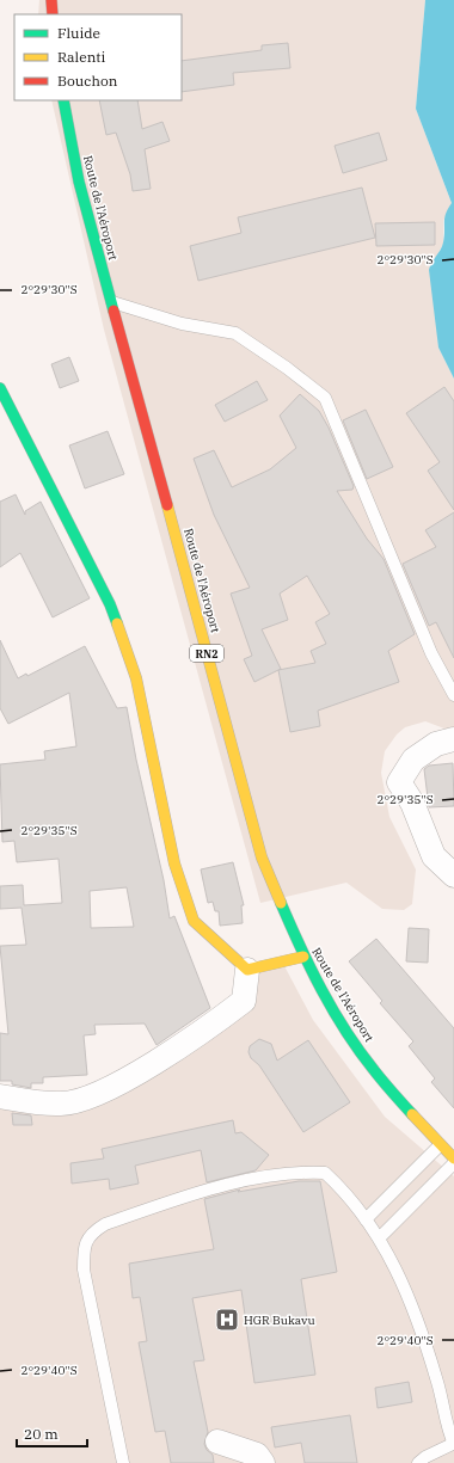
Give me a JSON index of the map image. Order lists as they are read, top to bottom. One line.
{"streets":{"main road":["Route de l'Aéroport","RN2"]},"places":{"hospital":["HGR Bukavu"]},"legend":["Fluide","Ralenti","Bouchon"],"scale_bar":"20 m","coordinates":["2°29'30\"S","2°29'35\"S","2°29'40\"S"]}
